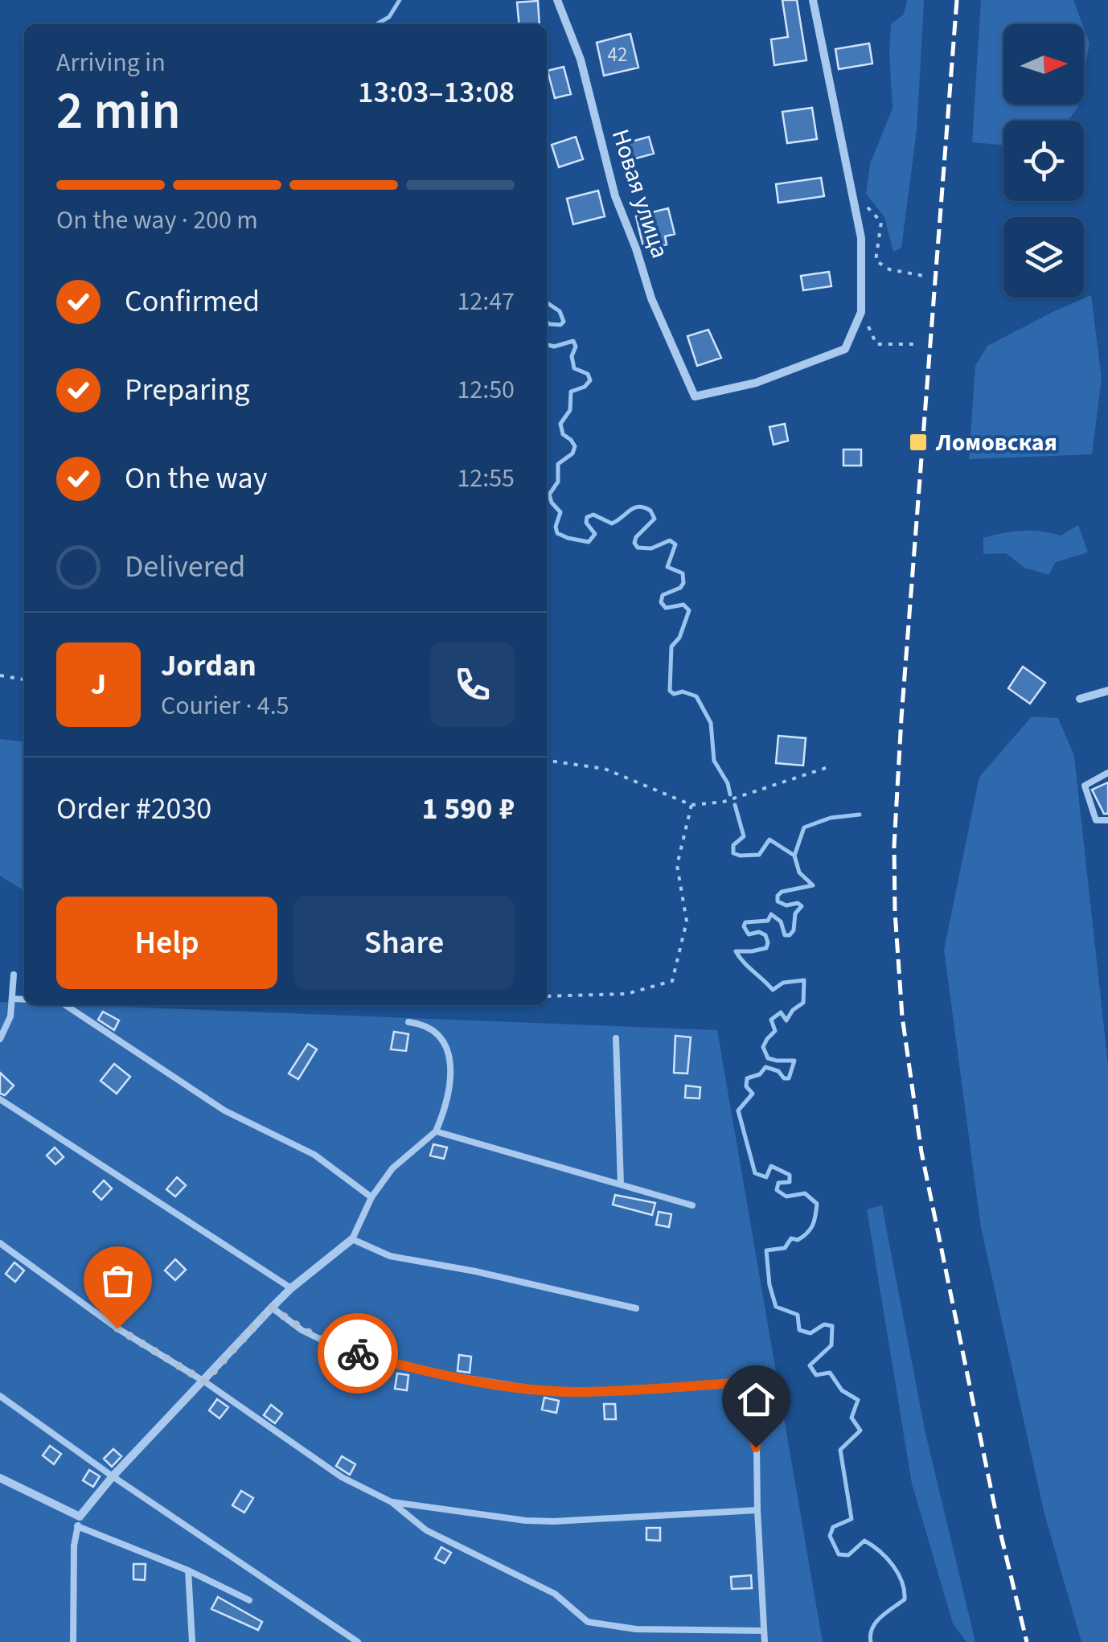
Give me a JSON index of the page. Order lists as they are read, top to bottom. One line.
{"streets":{"street":["Новая улица"]},"places":{"transit":["Ломовская"]},"house_numbers":["42"],"north":"right","page":{"heading":["2 min","Arriving in","13:03–13:08"],"panel":["Jordan","Courier · 4.5","Order #2030","1 590 ₽"],"bar":"On the way · 200 m","list":[["Confirmed","12:47"],["Preparing","12:50"],["On the way","12:55"],"Delivered"],"round":"J","buttons":["Help","Share"]}}
